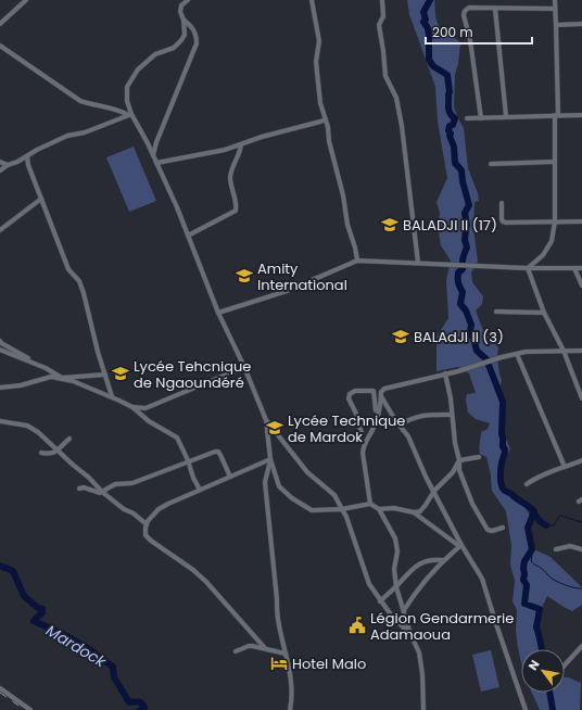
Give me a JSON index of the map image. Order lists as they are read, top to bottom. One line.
{"water":["Mardock"],"places":{"school or university":["BALADJI II (17)","Amity International","BALAdJI II (3)","Lycée Tehcnique de Ngaoundéré","Lycée Technique de Mardok"],"public building":["Légion Gendarmerie Adamaoua"],"hotel":["Hotel Malo"]},"scale_bar":"200 m","north":"top left"}
